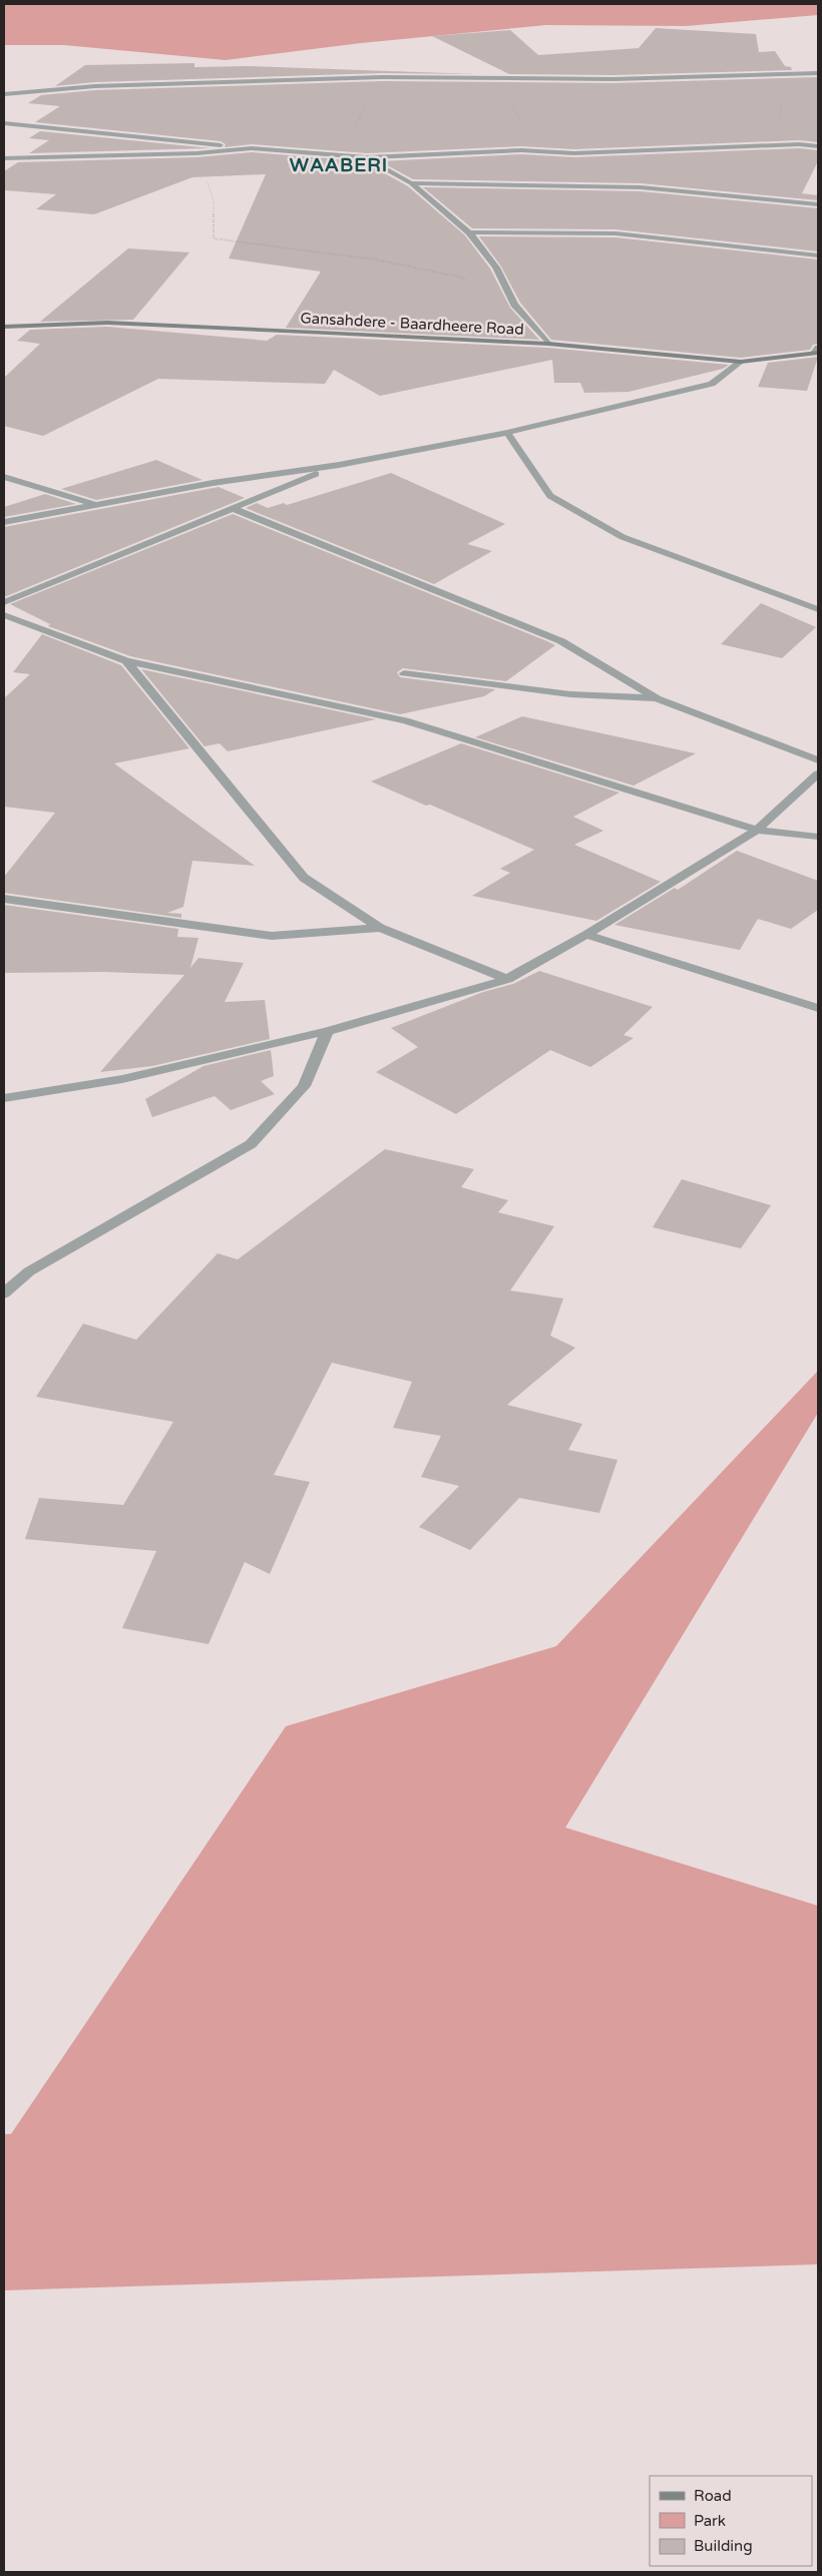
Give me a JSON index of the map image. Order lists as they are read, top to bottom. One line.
{"streets":{"main road":["Gansahdere - Baardheere Road"]},"districts":["WAABERI"],"legend":["Road","Park","Building"]}
